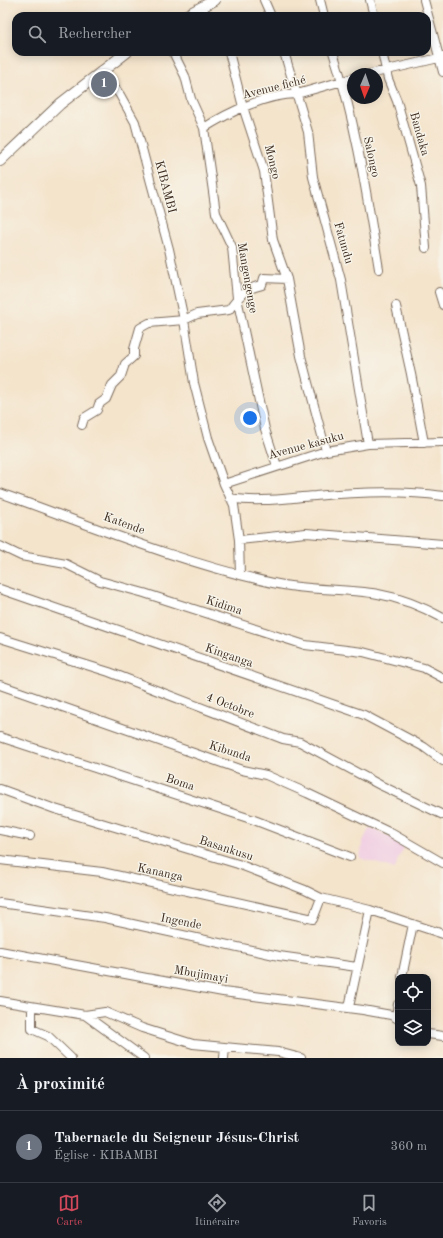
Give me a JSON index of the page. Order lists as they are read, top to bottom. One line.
{"streets":{"street":["Avenue fiché","Bandaka","Salongo","Mongo","KIBAMBI","Fatundu","Mangengenge","Avenue kasuku","Katende","Kidima","Kinganga","4 Octobre","Kibunda","Boma","Basankusu","Kananga","Ingende","Mbujimayi"]},"crossings":[["Avenue fiché","Salongo"],["Avenue fiché","Mongo"],["Avenue fiché","Fatundu"],["Avenue fiché","Mangengenge"],["Mongo","Avenue kasuku"],["Fatundu","Avenue kasuku"],["Mangengenge","Avenue kasuku"],["Basankusu","Kananga"]],"north":"bottom","page":{"search":"Rechercher","pins":"1","heading":"À proximité","list":[{"mark":"1","name":"Tabernacle du Seigneur Jésus-Christ","note":"Église · KIBAMBI","value":"360 m"}],"nav":["Carte","Itinéraire","Favoris"]}}
